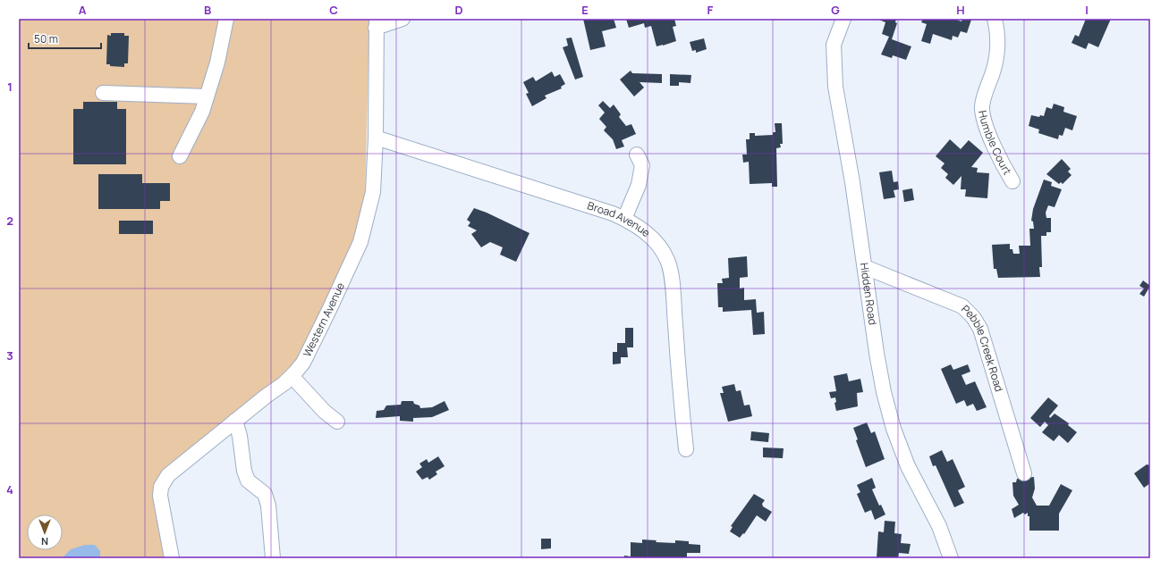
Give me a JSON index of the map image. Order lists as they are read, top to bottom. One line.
{"streets":{"street":["Humble Court","Broad Avenue","Hidden Road","Western Avenue","Pebble Creek Road"]},"crossings":[["Broad Avenue","Western Avenue"],["Hidden Road","Pebble Creek Road"]],"scale_bar":"50 m","north":"bottom","grid":{"columns":["A","B","C","D","E","F","G","H","I"],"rows":["1","2","3","4"]}}
